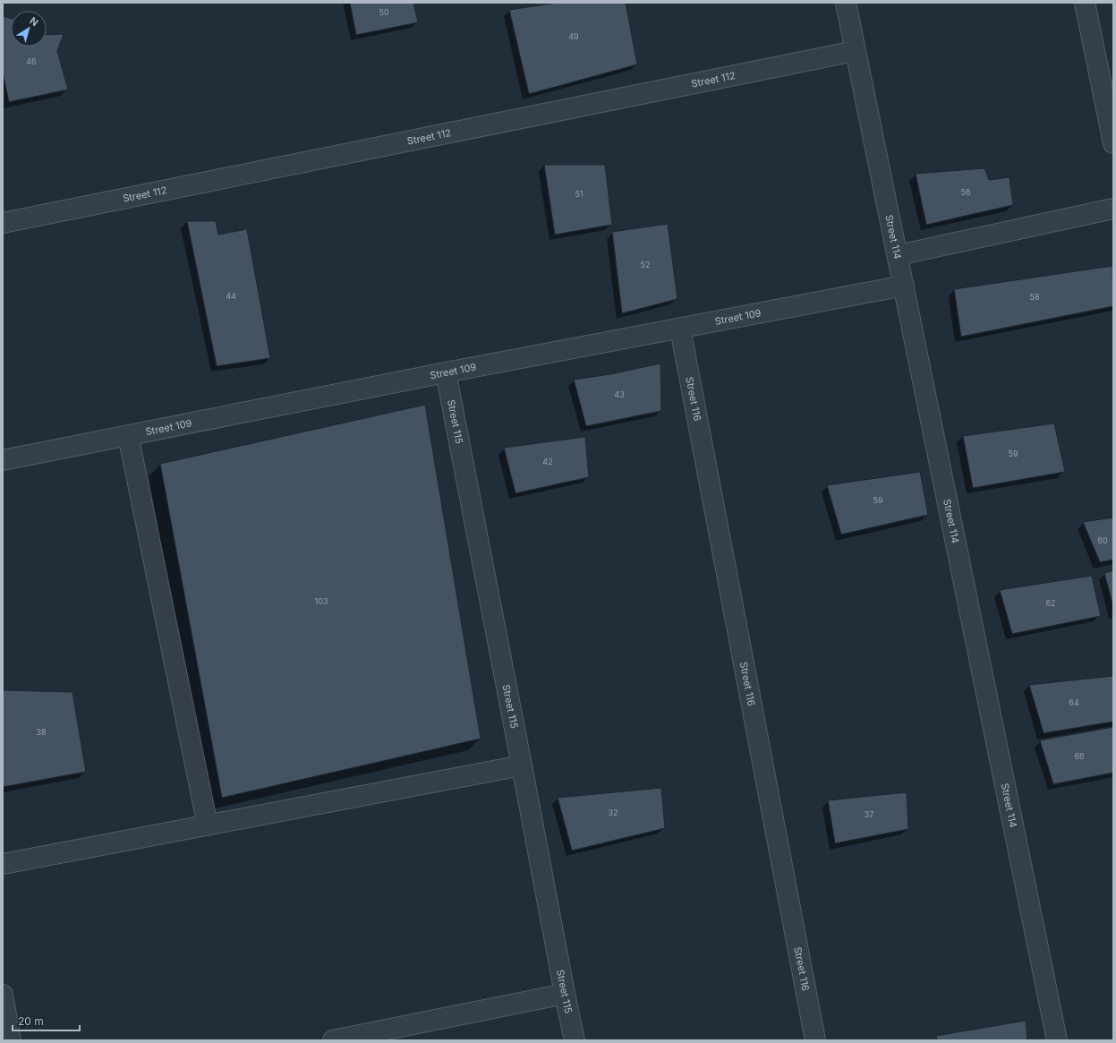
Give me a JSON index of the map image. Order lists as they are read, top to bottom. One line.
{"streets":{"street":["Street 112","Street 114","Street 109","Street 116","Street 115"]},"crossings":[["Street 112","Street 114"],["Street 114","Street 109"],["Street 109","Street 116"],["Street 109","Street 115"]],"house_numbers":["50","49","46","56","51","52","44","58","43","59","42","59","60","103","62","64","38","66","32","37"],"scale_bar":"20 m","north":"top right"}
